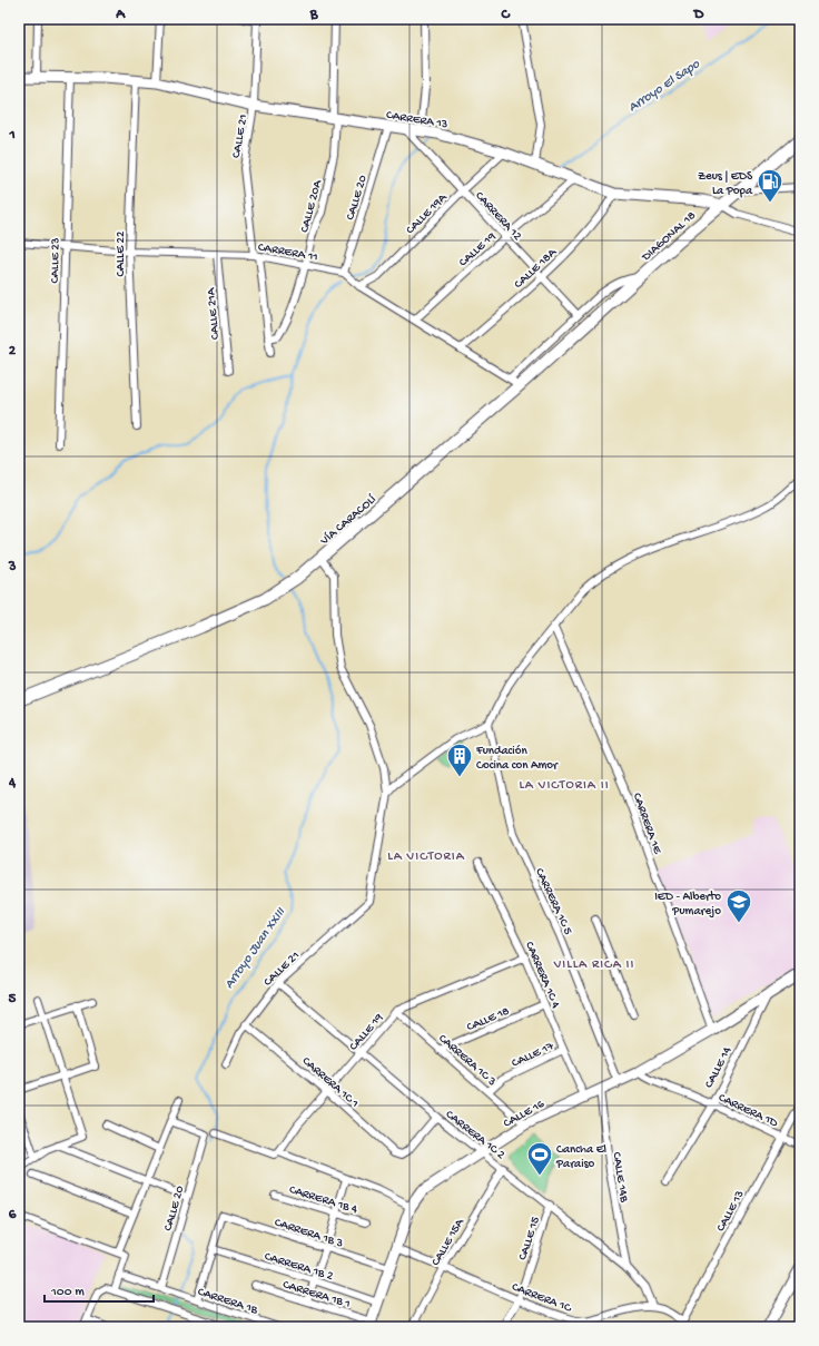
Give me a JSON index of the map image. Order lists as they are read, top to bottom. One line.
{"streets":{"main road":["DIAGONAL 18","VÍA CARACOLÍ"],"street":["CARRERA 13","CALLE 21","CALLE 20","CALLE 20A","CALLE 19A","CARRERA 12","CALLE 19","CARRERA 11","CALLE 22","CALLE 23","CALLE 18A","CALLE 21A","CARRERA 1E","CARRERA 1C 5","CARRERA 1C 4","CALLE 18","CALLE 17","CARRERA 1C 3","CALLE 14","CARRERA 1C 1","CARRERA 1D","CALLE 16","CARRERA 1C 2","CALLE 14B","CARRERA 1B 4","CALLE 13","CARRERA 1B 3","CALLE 15","CALLE 15A","CARRERA 1B 2","CARRERA 1B 1","CARRERA 1C","CARRERA 1B"]},"crossings":[["CARRERA 13","CALLE 21"],["CARRERA 13","CALLE 20"],["CARRERA 13","CALLE 20A"],["CARRERA 13","CALLE 19A"],["CARRERA 13","CARRERA 12"],["CARRERA 13","DIAGONAL 18"],["CARRERA 13","CALLE 19"],["CARRERA 13","CALLE 22"],["CARRERA 13","CALLE 23"],["CARRERA 13","CALLE 18A"],["CALLE 21","CALLE 20A"],["CALLE 21","CARRERA 11"],["CALLE 21","CARRERA 1C 1"],["CALLE 21","CARRERA 1C 2"],["CALLE 20","CARRERA 11"],["CALLE 20","CARRERA 1B"],["CALLE 20A","CARRERA 11"],["CALLE 19A","CARRERA 12"],["CALLE 19A","CARRERA 11"],["CARRERA 12","DIAGONAL 18"],["CARRERA 12","CALLE 19"],["CARRERA 12","CALLE 18A"],["DIAGONAL 18","CARRERA 11"],["DIAGONAL 18","VÍA CARACOLÍ"],["CALLE 19","CARRERA 11"],["CALLE 19","CARRERA 1C 4"],["CALLE 19","CARRERA 1C 3"],["CALLE 19","CARRERA 1C 1"],["CALLE 19","CARRERA 1C 2"],["CARRERA 11","CALLE 22"],["CARRERA 11","CALLE 23"],["CARRERA 11","CALLE 18A"],["CARRERA 11","CALLE 21A"],["CARRERA 11","VÍA CARACOLÍ"],["CARRERA 1E","CALLE 16"],["CARRERA 1C 5","CALLE 16"],["CARRERA 1C 4","CALLE 18"],["CARRERA 1C 4","CALLE 17"],["CARRERA 1C 4","CALLE 16"],["CALLE 18","CARRERA 1C 3"],["CALLE 17","CARRERA 1C 3"],["CARRERA 1C 3","CALLE 16"],["CALLE 14","CARRERA 1D"],["CALLE 14","CALLE 16"],["CARRERA 1C 1","CARRERA 1C 2"],["CARRERA 1D","CALLE 16"],["CARRERA 1D","CALLE 13"],["CALLE 16","CARRERA 1C 2"],["CALLE 16","CALLE 14B"],["CALLE 16","CARRERA 1B 3"],["CALLE 16","CARRERA 1B 2"],["CALLE 16","CARRERA 1B 1"],["CALLE 16","CARRERA 1C"],["CARRERA 1C 2","CALLE 14B"],["CARRERA 1C 2","CALLE 15"],["CARRERA 1C 2","CALLE 15A"],["CARRERA 1C 2","CARRERA 1C"],["CARRERA 1B 3","CARRERA 1B 2"],["CALLE 15","CARRERA 1C"],["CALLE 15A","CARRERA 1C"]],"districts":["LA VICTORIA II","LA VICTORIA","VILLA RICA II"],"water":["Arroyo El Sapo","Arroyo Juan XXIII"],"places":{"fuel station":["Zeus | EDS La Popa"],"building":["Fundación Cocina con Amor"],"school or university":["IED - Alberto Pumarejo"],"sports":["Cancha El Paraiso"]},"scale_bar":"100 m","grid":{"columns":["A","B","C","D"],"rows":["1","2","3","4","5","6"]}}
